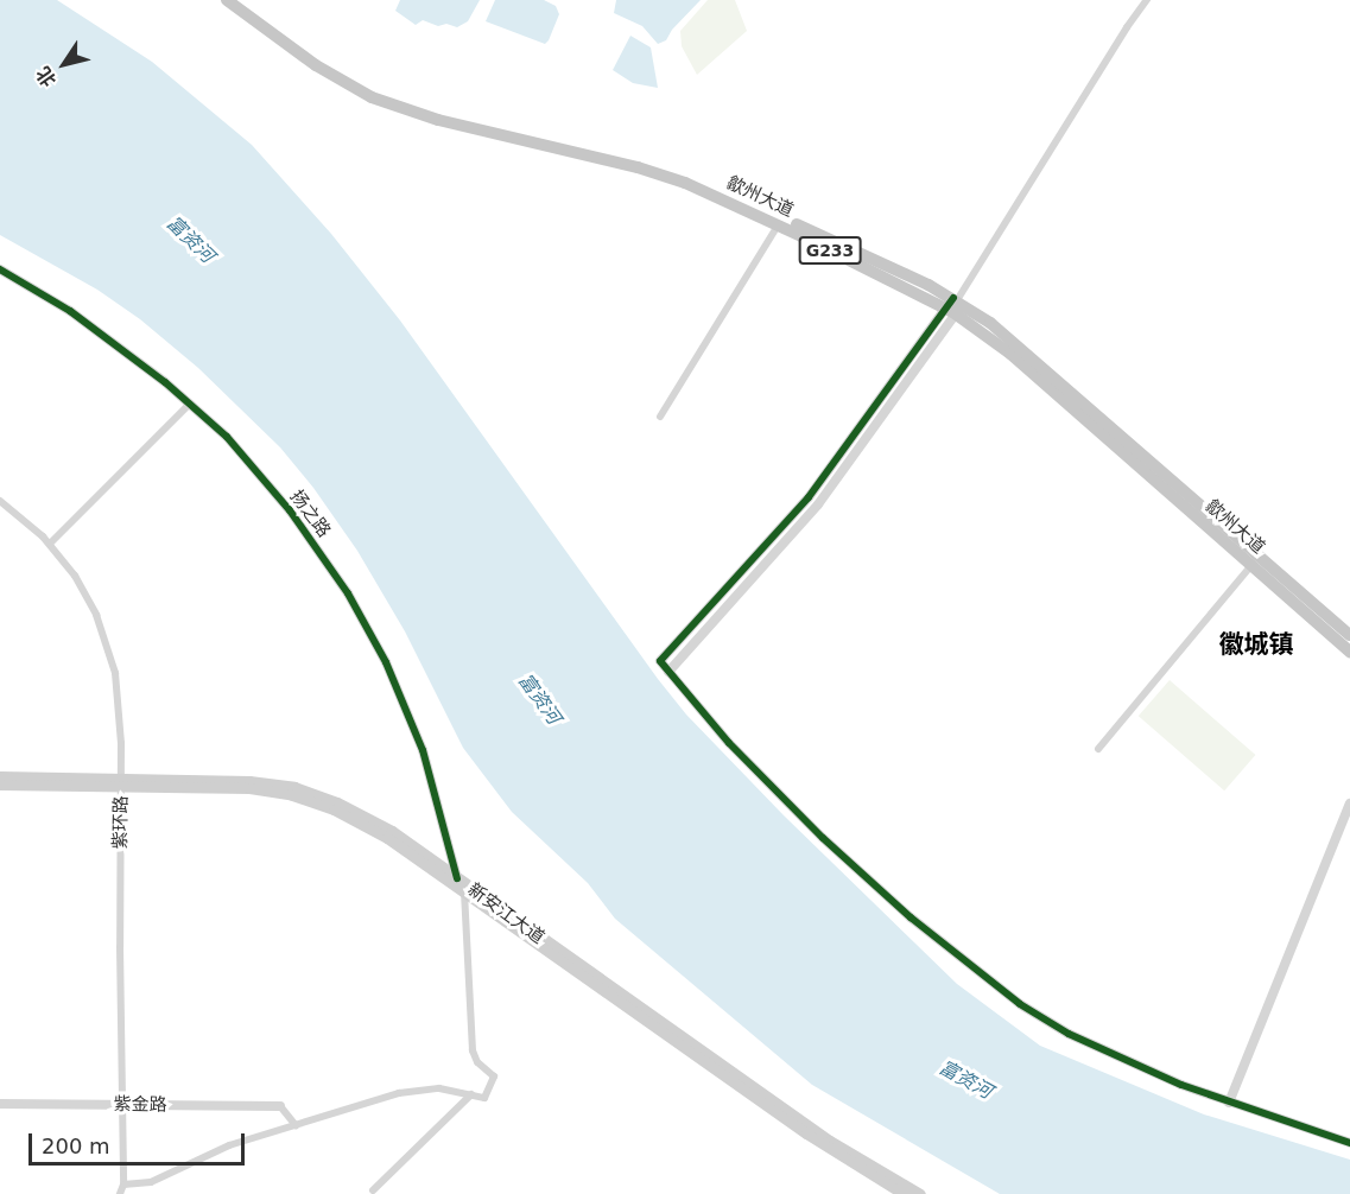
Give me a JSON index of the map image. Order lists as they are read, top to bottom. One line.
{"streets":{"highway":["歙州大道","G233"],"main road":["新安江大道"],"street":["扬之路","紫环路","紫金路"]},"crossings":[["扬之路","新安江大道"],["紫环路","新安江大道"],["紫环路","紫金路"]],"districts":["徽城镇"],"water":["富资河"],"scale_bar":"200 m","north":"bottom left"}
